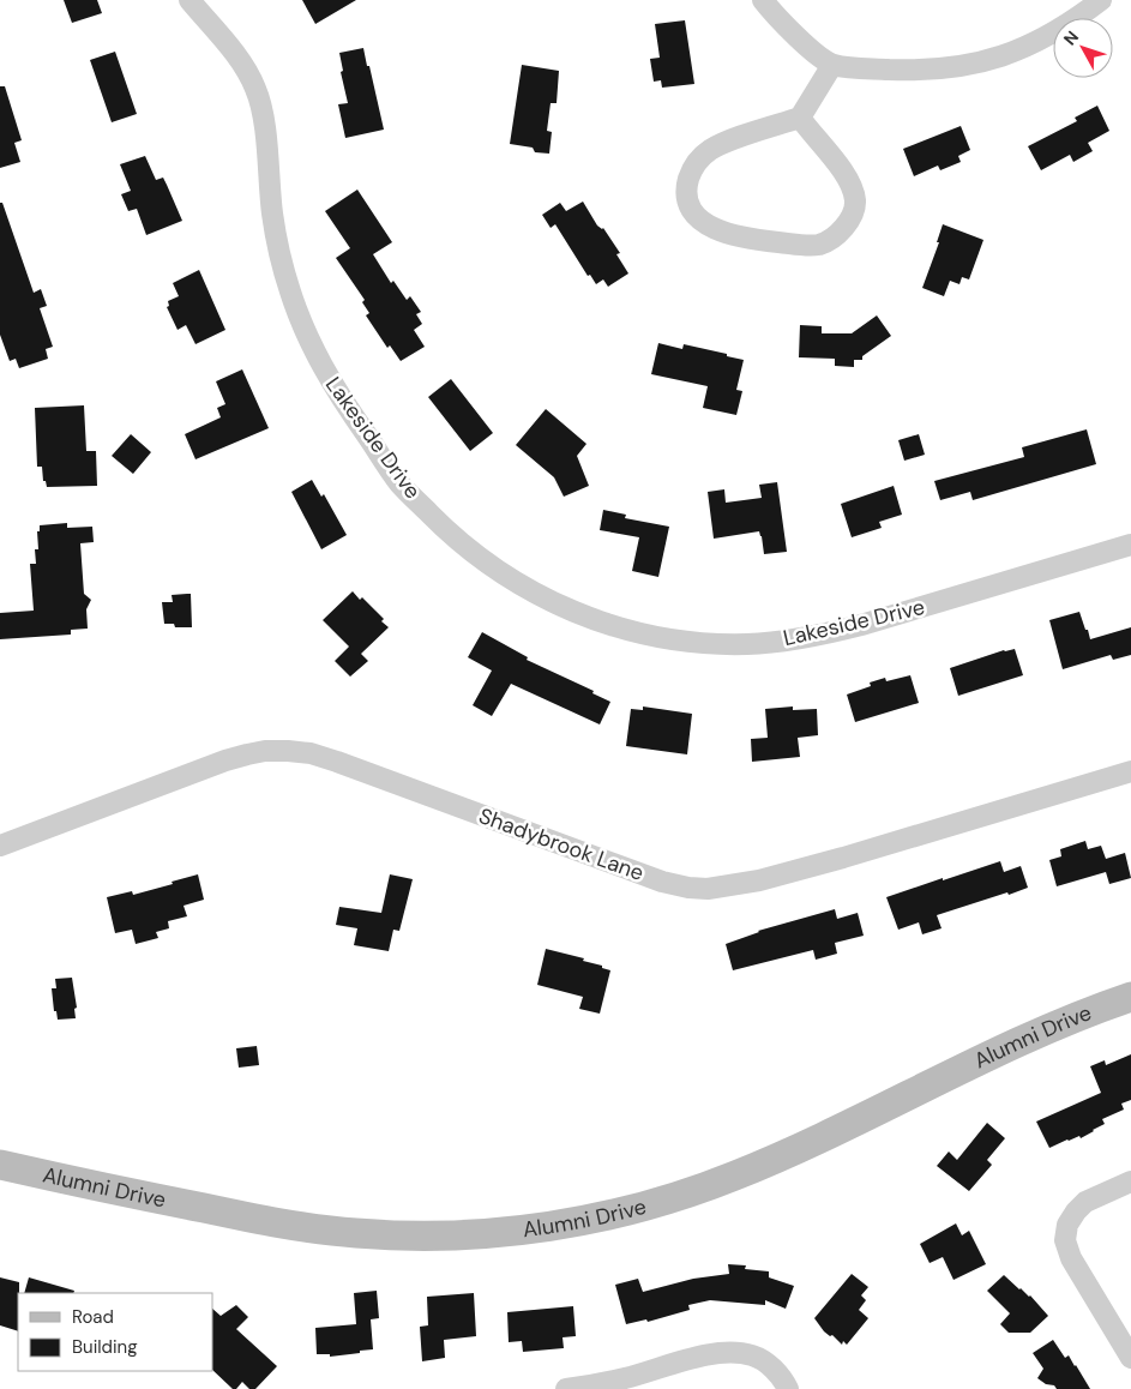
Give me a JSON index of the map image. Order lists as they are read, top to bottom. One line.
{"streets":{"main road":["Alumni Drive"],"street":["Lakeside Drive","Shadybrook Lane"]},"legend":["Road","Building"],"north":"top left"}
